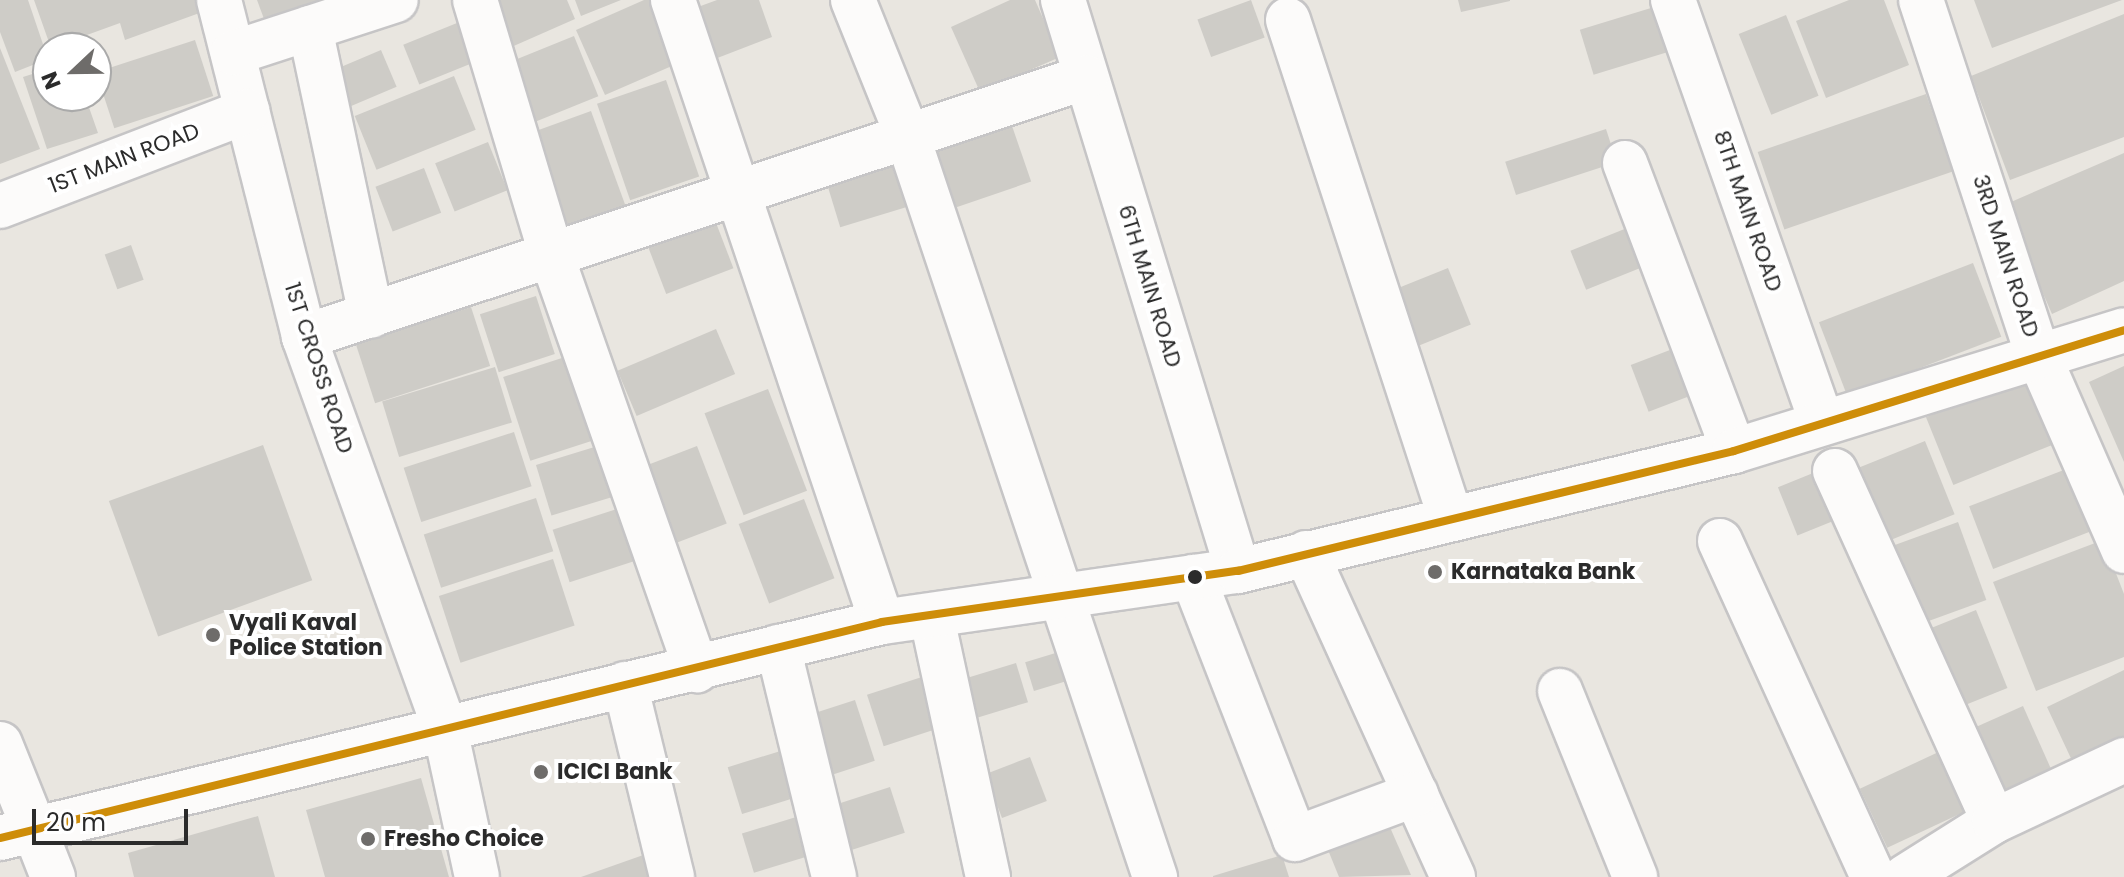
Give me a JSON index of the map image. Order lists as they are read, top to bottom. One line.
{"streets":{"street":["1ST MAIN ROAD","8TH MAIN ROAD","3RD MAIN ROAD","6TH MAIN ROAD","1ST CROSS ROAD"]},"crossings":[["1ST MAIN ROAD","1ST CROSS ROAD"]],"places":["Karnataka Bank","Vyali Kaval Police Station","ICICI Bank","Fresho Choice"],"scale_bar":"20 m","north":"left"}
